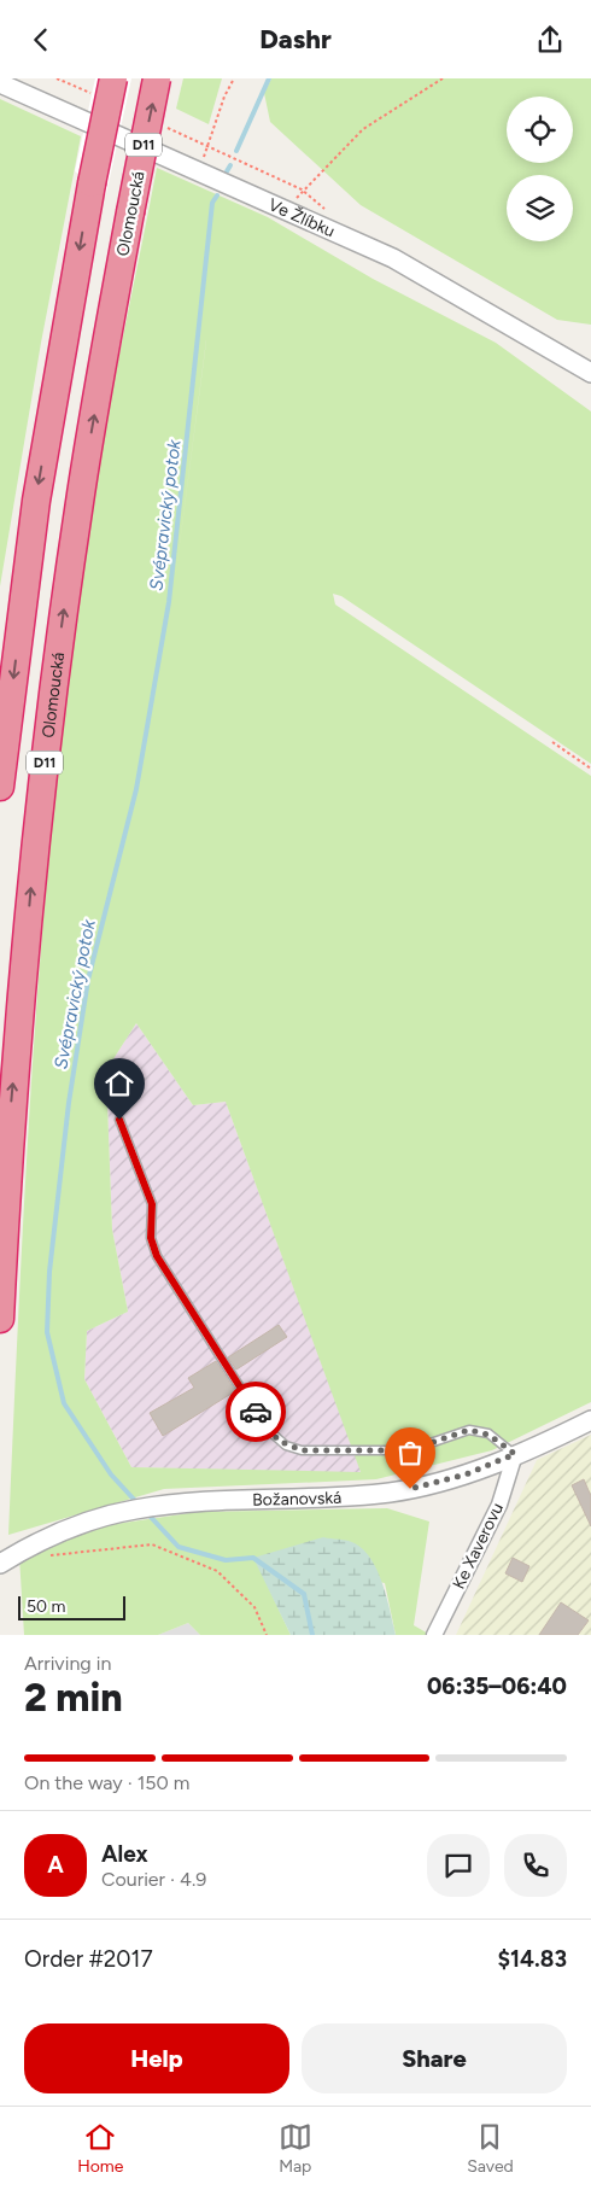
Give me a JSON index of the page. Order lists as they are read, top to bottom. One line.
{"streets":{"highway":["D11","Olomoucká"],"street":["Ve Žlíbku","Božanovská","Ke Xaverovu"]},"crossings":[["Božanovská","Ke Xaverovu"]],"water":["Svépravický potok"],"scale_bar":"50 m","page":{"header":"Dashr","scale":"50 m","heading":["2 min","Arriving in","06:35–06:40"],"panel":["Alex","Courier · 4.9","Order #2017","$14.83"],"bar":"On the way · 150 m","round":"A","buttons":["Help","Share"],"tabs":["Home","Map","Saved"]}}
